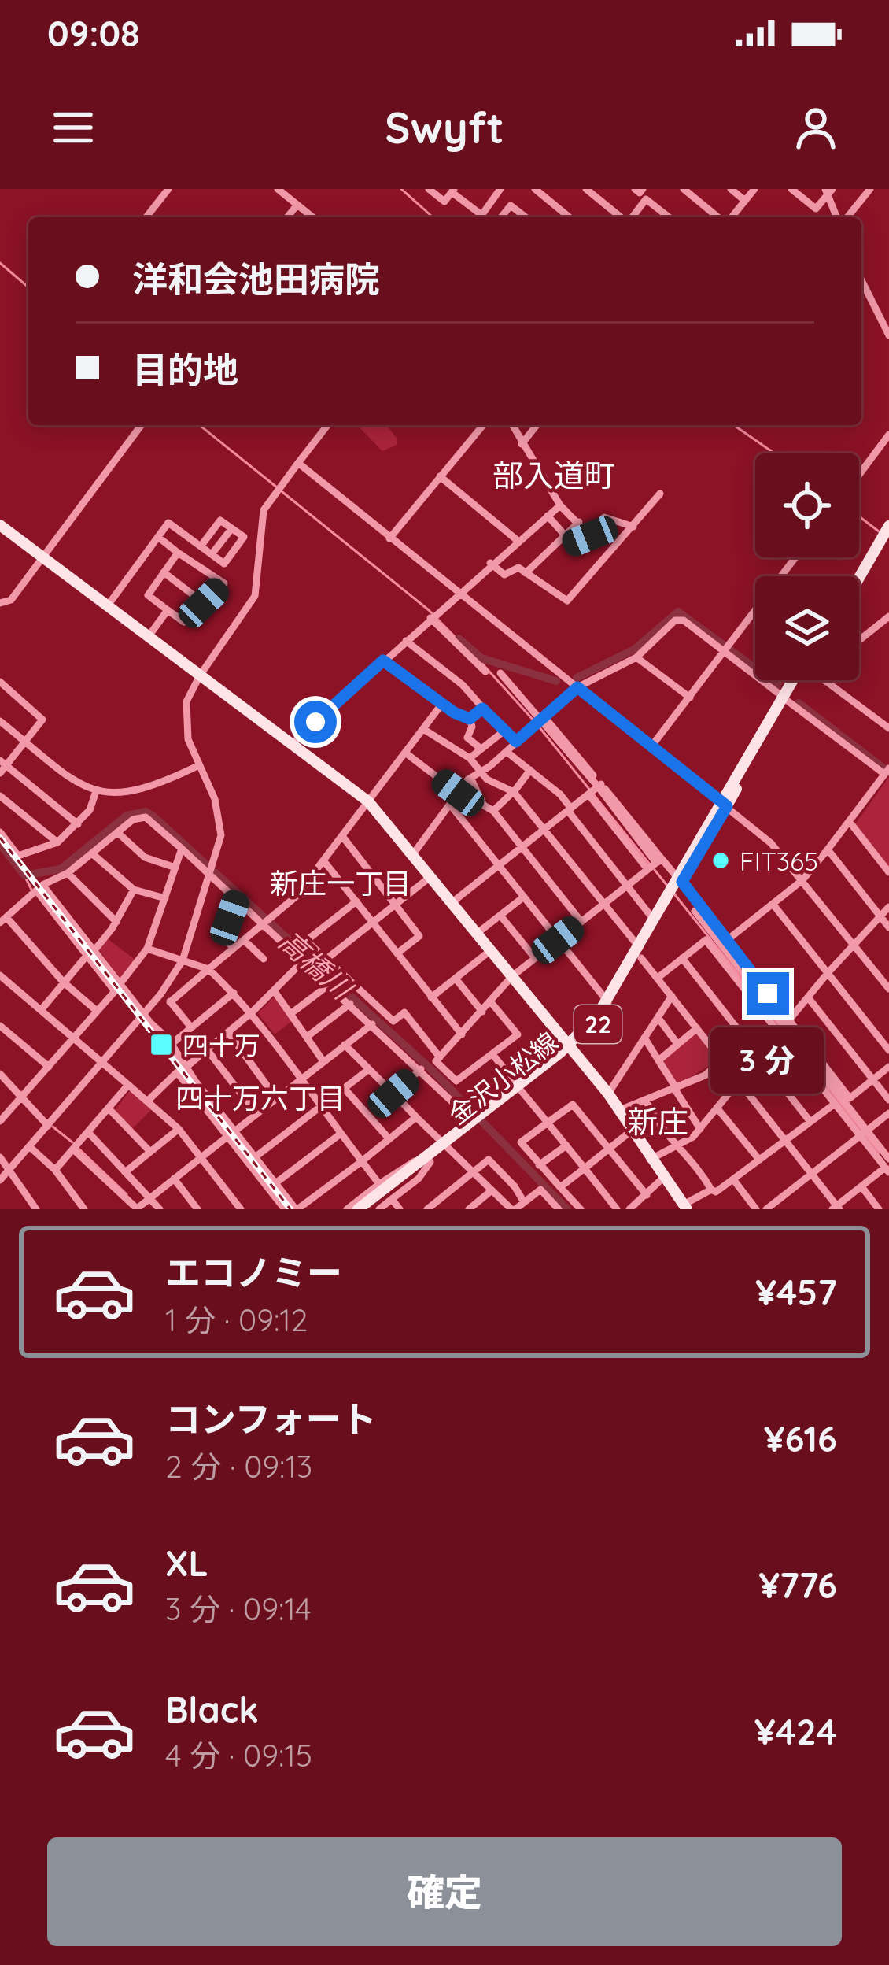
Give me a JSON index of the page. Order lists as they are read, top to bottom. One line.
{"streets":{"main road":["22","金沢小松線"]},"districts":["部入道町","新庄一丁目","四十万六丁目","新庄"],"water":["高橋川"],"places":{"other":["FIT365"],"transit":["四十万"]},"page":{"status":"09:08","header":"Swyft","banner":["洋和会池田病院","目的地"],"bubble":"3 分","list":[{"name":"エコノミー","note":"1 分 · 09:12","value":"¥457"},{"name":"コンフォート","note":"2 分 · 09:13","value":"¥616"},{"name":"XL","note":"3 分 · 09:14","value":"¥776"},{"name":"Black","note":"4 分 · 09:15","value":"¥424"}],"buttons":"確定"}}
